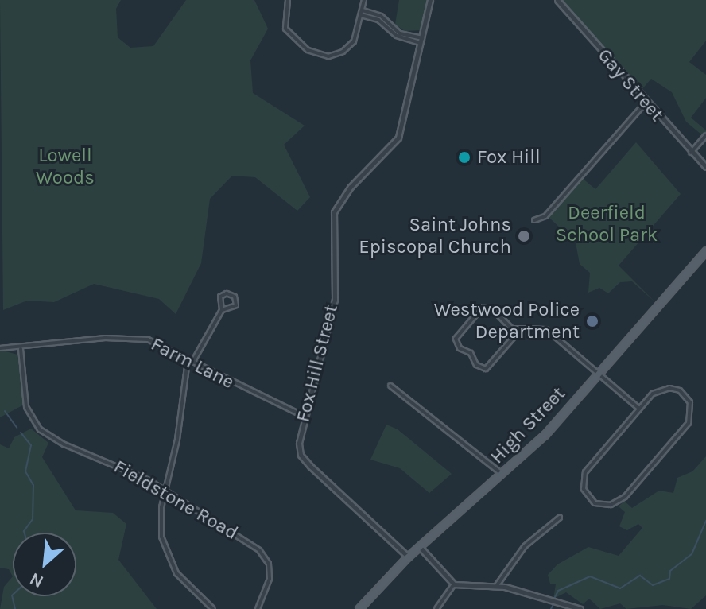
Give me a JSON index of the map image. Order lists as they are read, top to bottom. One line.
{"streets":{"main road":["High Street"],"street":["Gay Street","Farm Lane","Fox Hill Street","Fieldstone Road"]},"crossings":[["Farm Lane","Fox Hill Street"],["Farm Lane","Fieldstone Road"],["Fox Hill Street","High Street"]],"parks":["Lowell Woods","Deerfield School Park"],"places":["Fox Hill","Saint Johns Episcopal Church","Westwood Police Department"],"north":"bottom left"}
